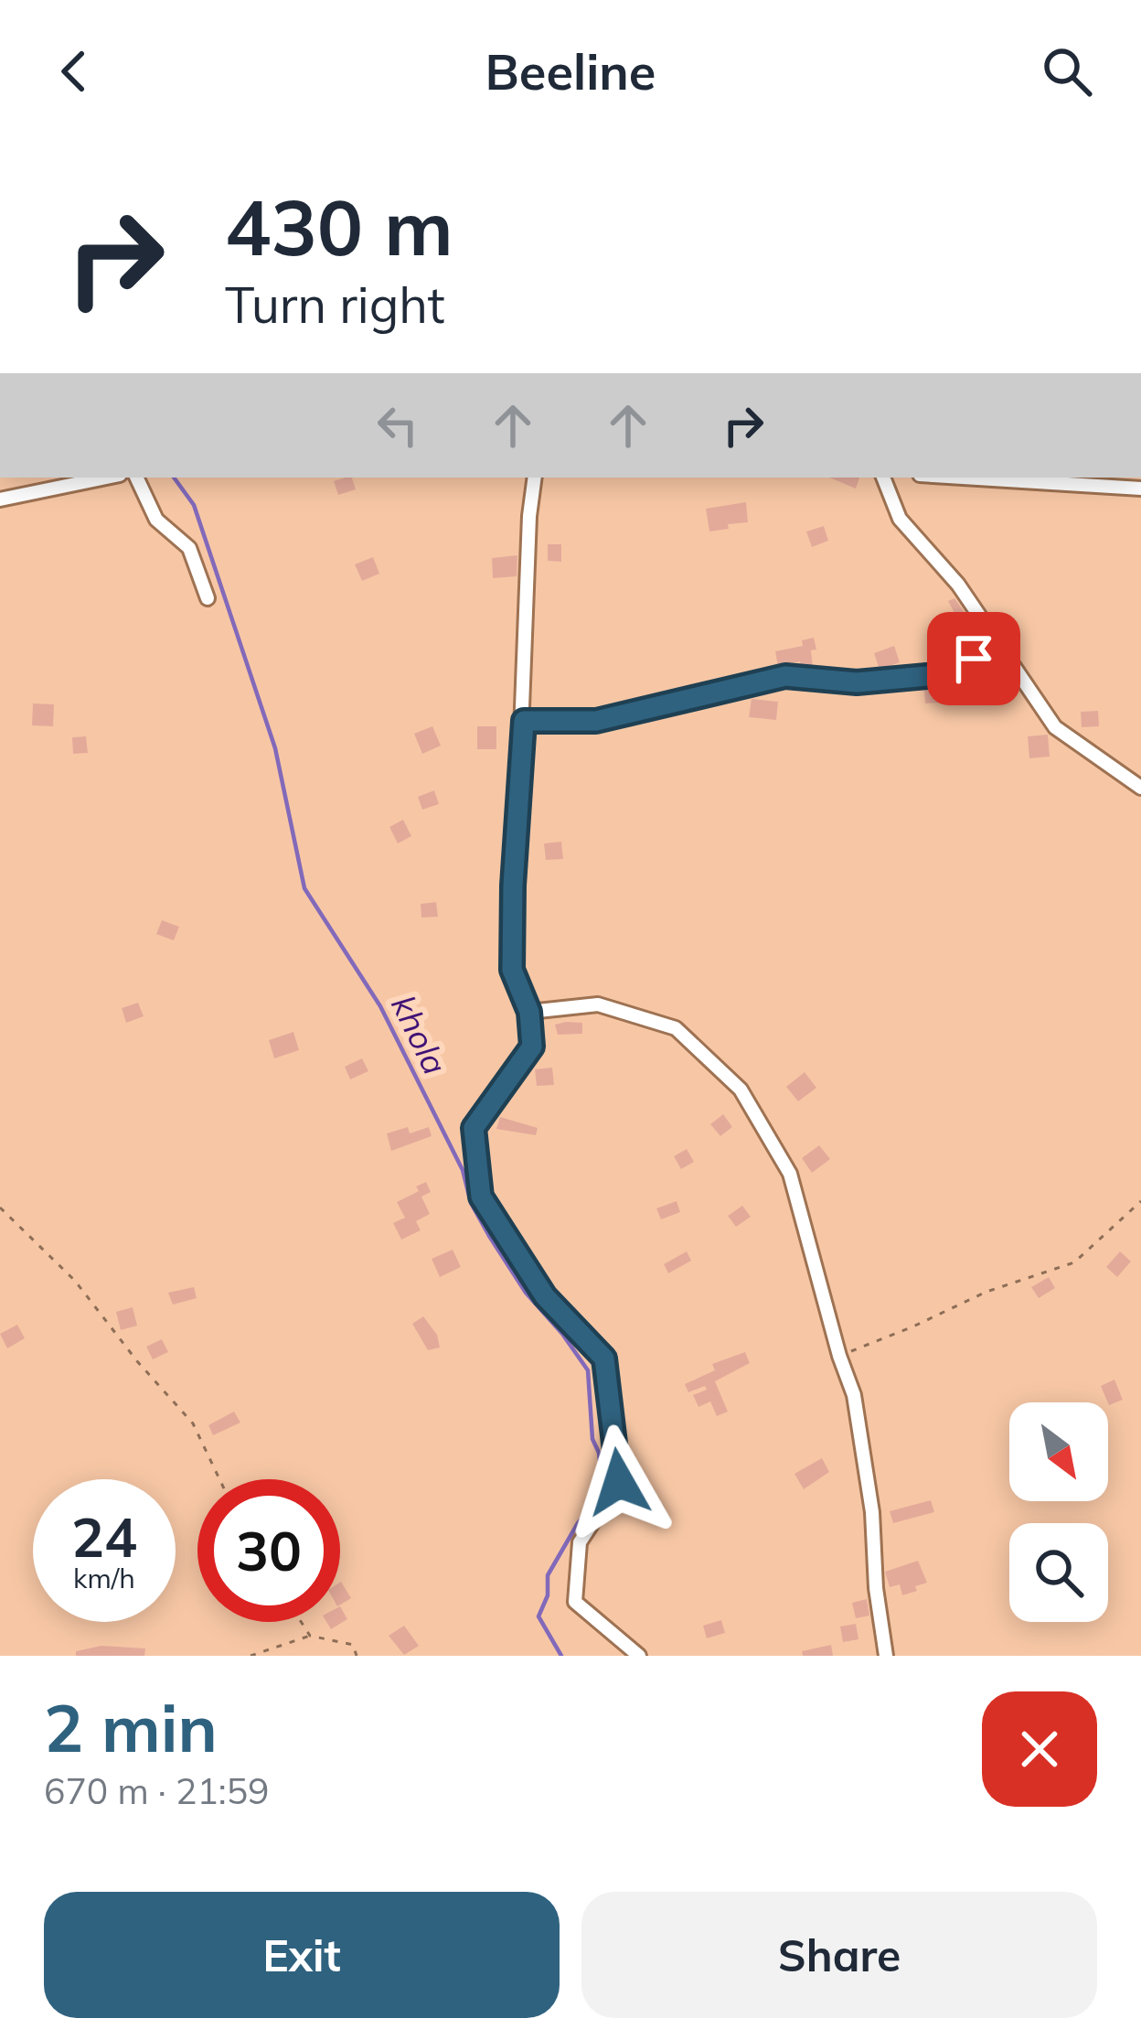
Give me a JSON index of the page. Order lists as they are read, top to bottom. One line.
{"water":["khola"],"north":"bottom right","page":{"header":"Beeline","turn":["430 m","Turn right"],"speed":"24 km/h","limit":"30","heading":["2 min","670 m · 21:59"],"buttons":["Exit","Share"]}}
